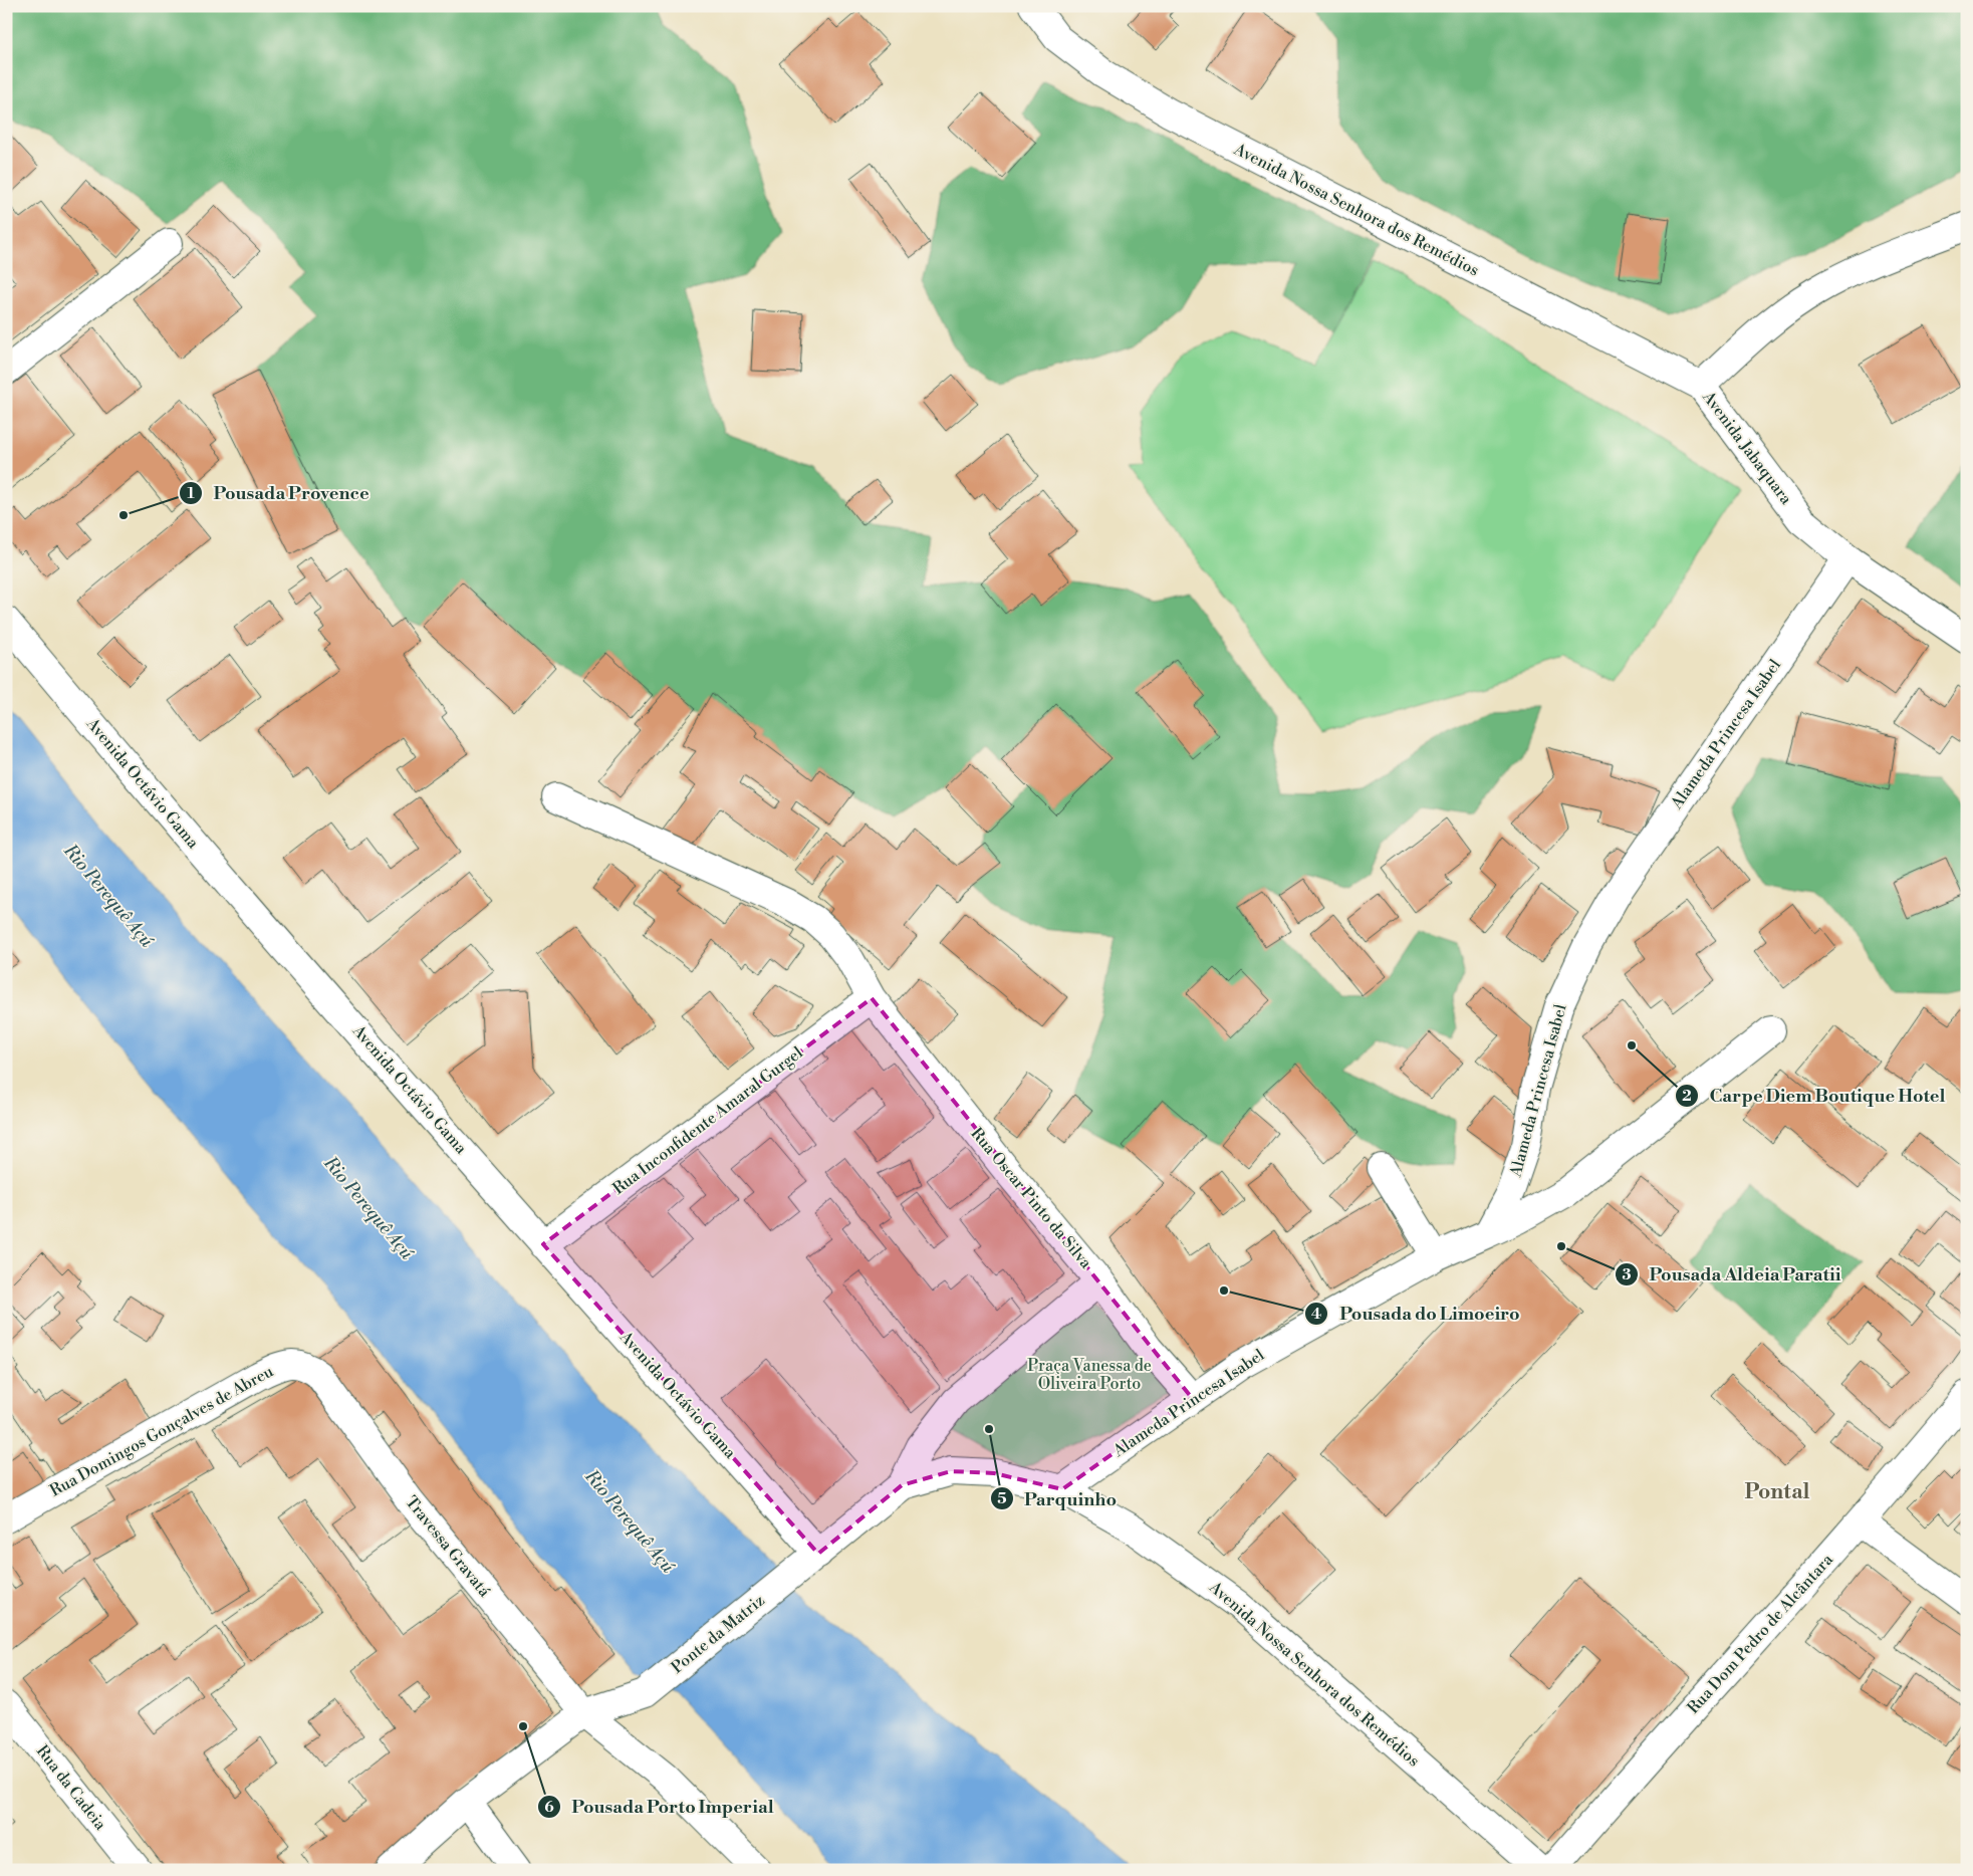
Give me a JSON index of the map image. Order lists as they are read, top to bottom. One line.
{"streets":{"street":["Avenida Nossa Senhora dos Remédios","Avenida Jabaquara","Alameda Princesa Isabel","Avenida Octávio Gama","Rua Inconfidente Amaral Gurgel","Rua Oscar Pinto da Silva","Rua Domingos Gonçalves de Abreu","Travessa Gravatá","Ponte da Matriz","Rua Dom Pedro de Alcântara","Rua da Cadeia"]},"crossings":[["Avenida Nossa Senhora dos Remédios","Avenida Jabaquara"],["Avenida Nossa Senhora dos Remédios","Alameda Princesa Isabel"],["Avenida Nossa Senhora dos Remédios","Ponte da Matriz"],["Avenida Jabaquara","Alameda Princesa Isabel"],["Alameda Princesa Isabel","Rua Oscar Pinto da Silva"],["Avenida Octávio Gama","Rua Inconfidente Amaral Gurgel"],["Avenida Octávio Gama","Ponte da Matriz"],["Rua Inconfidente Amaral Gurgel","Rua Oscar Pinto da Silva"],["Rua Domingos Gonçalves de Abreu","Travessa Gravatá"],["Travessa Gravatá","Ponte da Matriz"]],"districts":["Pontal"],"water":["Rio Perequê Açú"],"parks":["Praça Vanessa de Oliveira Porto"],"places":["Pousada Provence","Carpe Diem Boutique Hotel","Pousada Aldeia Paratii","Pousada do Limoeiro","Parquinho","Pousada Porto Imperial"]}
